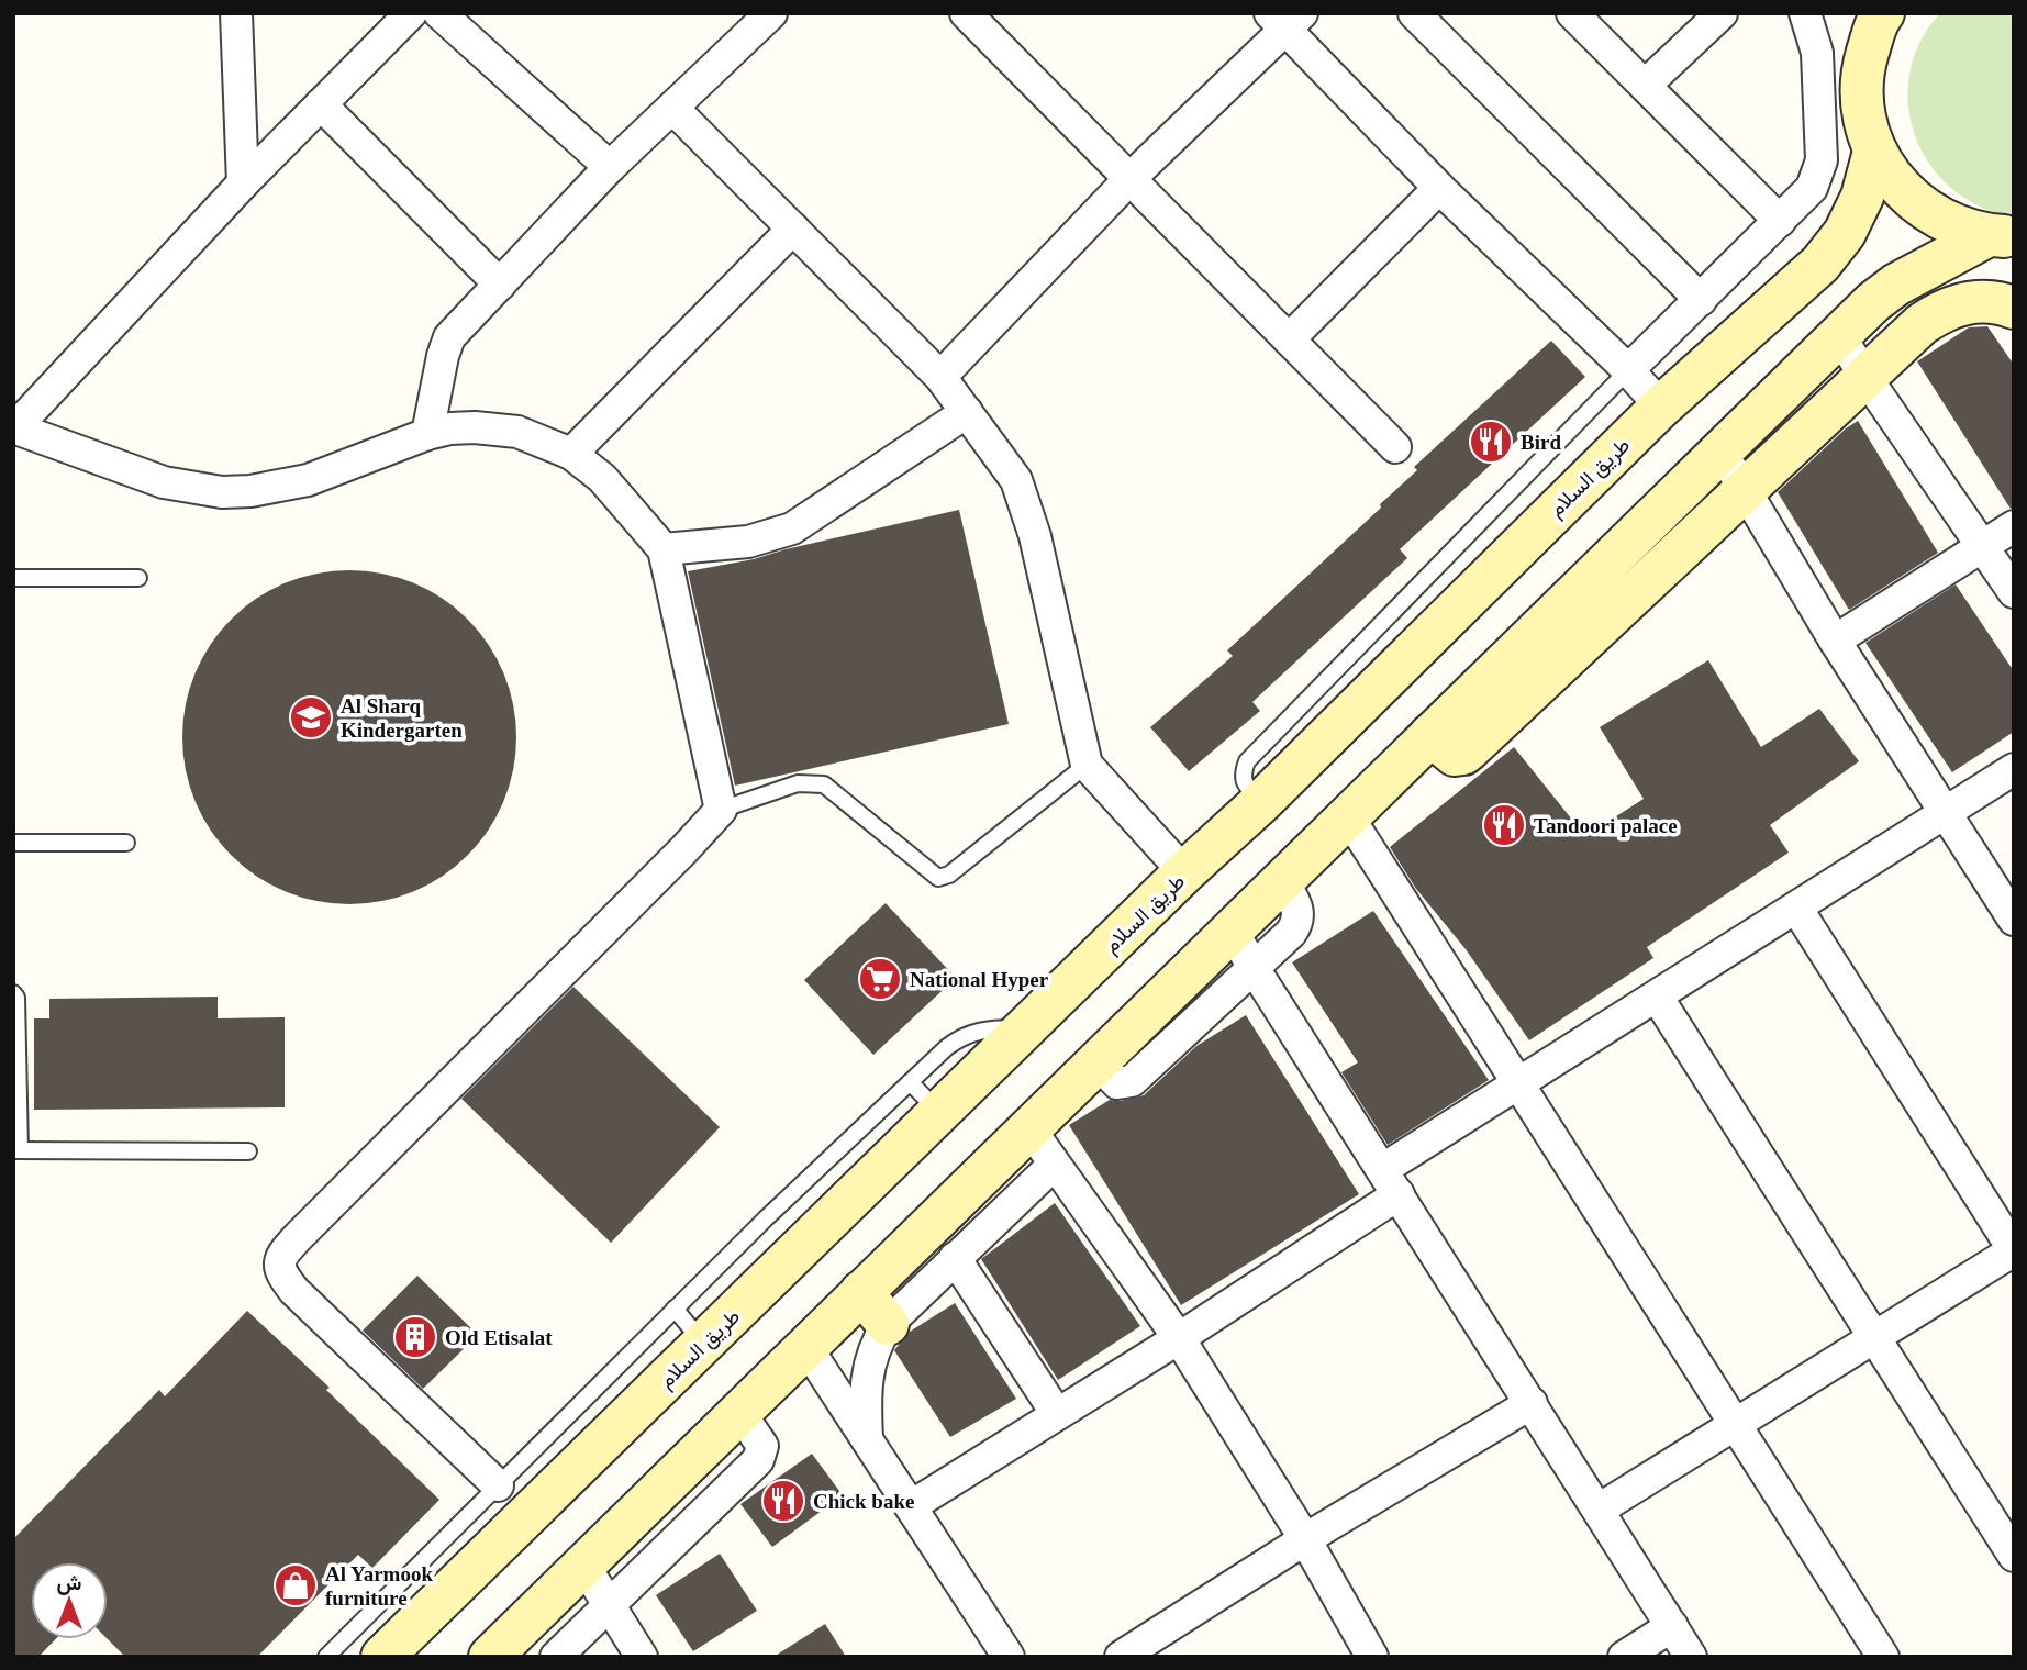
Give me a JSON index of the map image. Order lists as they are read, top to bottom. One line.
{"streets":{"main road":["طريق السلام"]},"places":{"restaurant":["Bird","Tandoori palace","Chick bake"],"school or university":["Al Sharq Kindergarten"],"supermarket":["National Hyper"],"building":["Old Etisalat"],"shop":["Al Yarmook furniture"]},"north":"top"}
